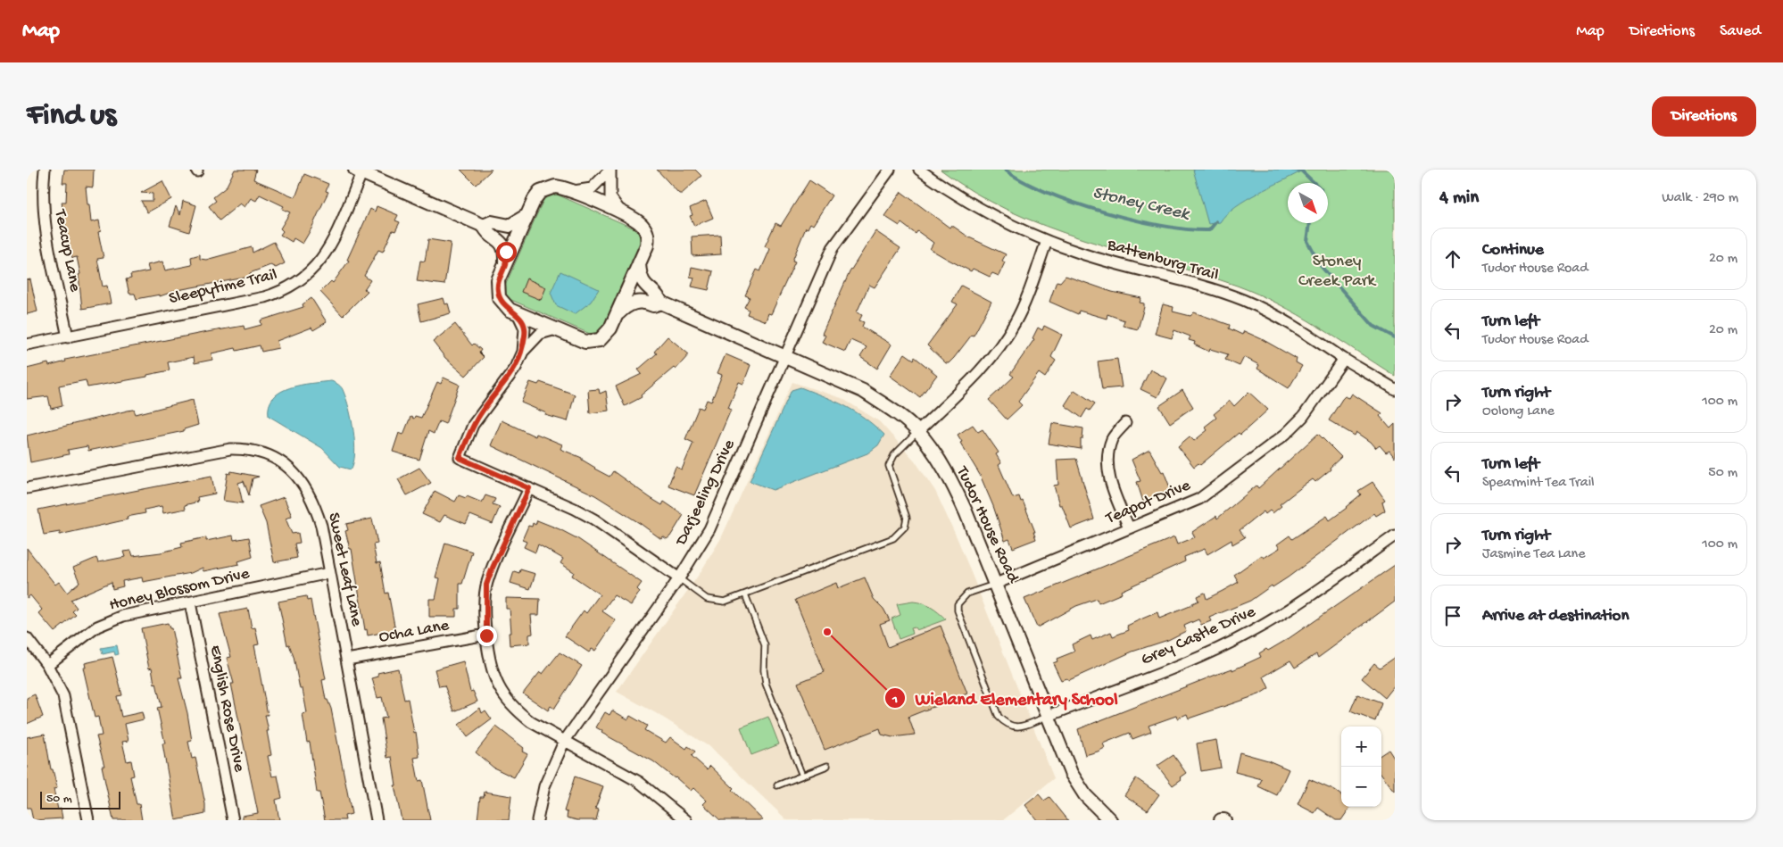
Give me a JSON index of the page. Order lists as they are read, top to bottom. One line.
{"streets":{"street":["Teacup Lane","Battenburg Trail","Sleepytime Trail","Darjeeling Drive","Teapot Drive","Tudor House Road","Sweet Leaf Lane","Honey Blossom Drive","Ocha Lane","Grey Castle Drive","English Rose Drive"]},"crossings":[["Teacup Lane","Sleepytime Trail"],["Battenburg Trail","Teapot Drive"],["Sleepytime Trail","Tudor House Road"],["Darjeeling Drive","Tudor House Road"],["Teapot Drive","Tudor House Road"],["Tudor House Road","Grey Castle Drive"],["Sweet Leaf Lane","Honey Blossom Drive"],["Sweet Leaf Lane","Ocha Lane"],["Honey Blossom Drive","English Rose Drive"]],"water":["Stoney Creek"],"parks":["Stoney Creek Park"],"places":["Wieland Elementary School"],"scale_bar":"50 m","north":"bottom right","page":{"header":"Map","nav":["Map","Directions","Saved"],"buttons":"Directions","title":"Find us","heading":["4 min","Walk · 290 m"],"list":[["Continue","Tudor House Road","20 m"],["Turn left","Tudor House Road","20 m"],["Turn right","Oolong Lane","100 m"],["Turn left","Spearmint Tea Trail","50 m"],["Turn right","Jasmine Tea Lane","100 m"],"Arrive at destination"],"map_buttons":["+","−"],"scale":"50 m"}}
